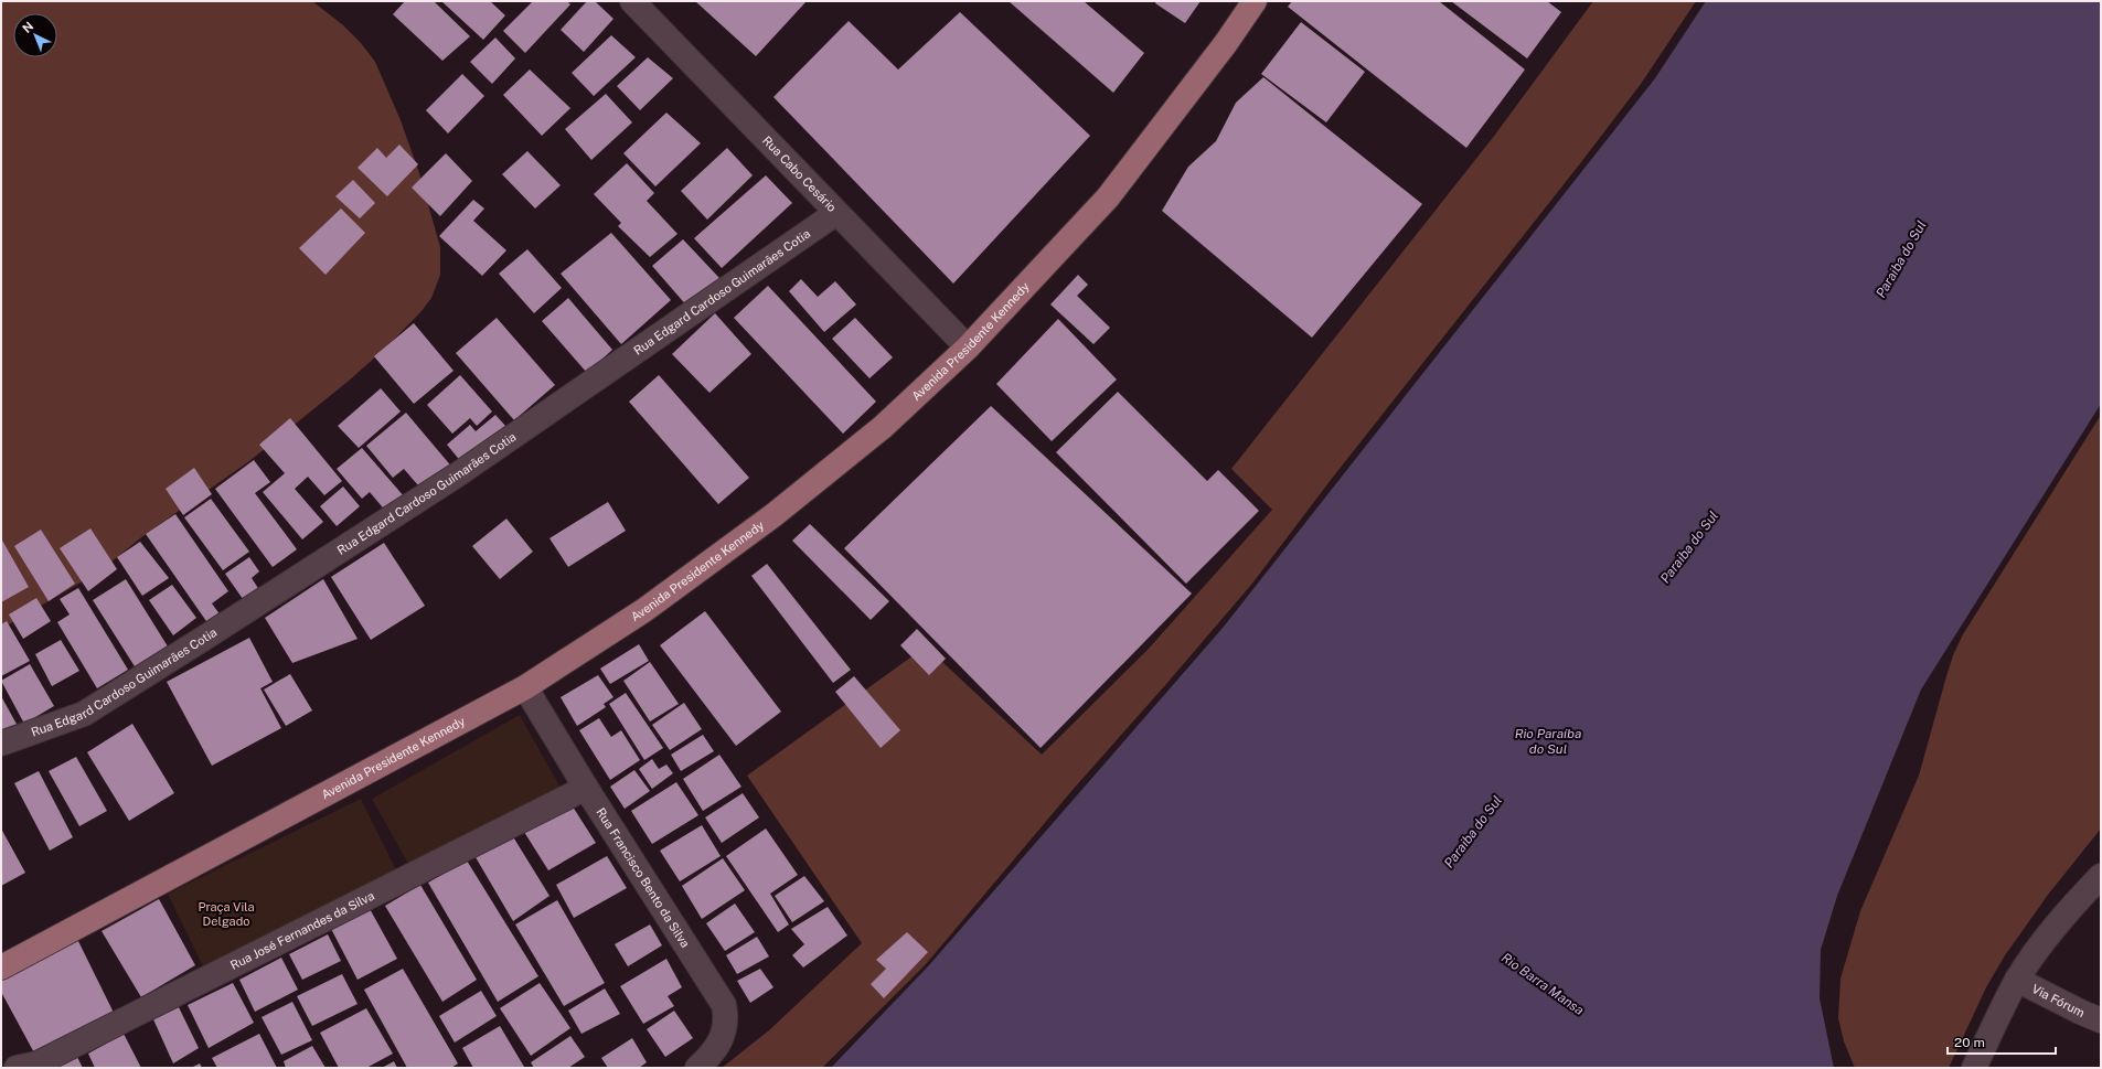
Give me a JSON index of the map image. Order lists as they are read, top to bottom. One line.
{"streets":{"main road":["Avenida Presidente Kennedy"],"street":["Rua Cabo Cesário","Rua Edgard Cardoso Guimarães Cotia","Rua Francisco Bento da Silva","Rua José Fernandes da Silva","Via Fórum"]},"crossings":[["Rua Cabo Cesário","Rua Edgard Cardoso Guimarães Cotia"],["Rua Cabo Cesário","Avenida Presidente Kennedy"],["Avenida Presidente Kennedy","Rua Francisco Bento da Silva"],["Rua Francisco Bento da Silva","Rua José Fernandes da Silva"]],"water":["Paraiba do Sul","Rio Paraíba do Sul","Rio Barra Mansa"],"parks":["Praça Vila Delgado"],"scale_bar":"20 m","north":"top left"}
